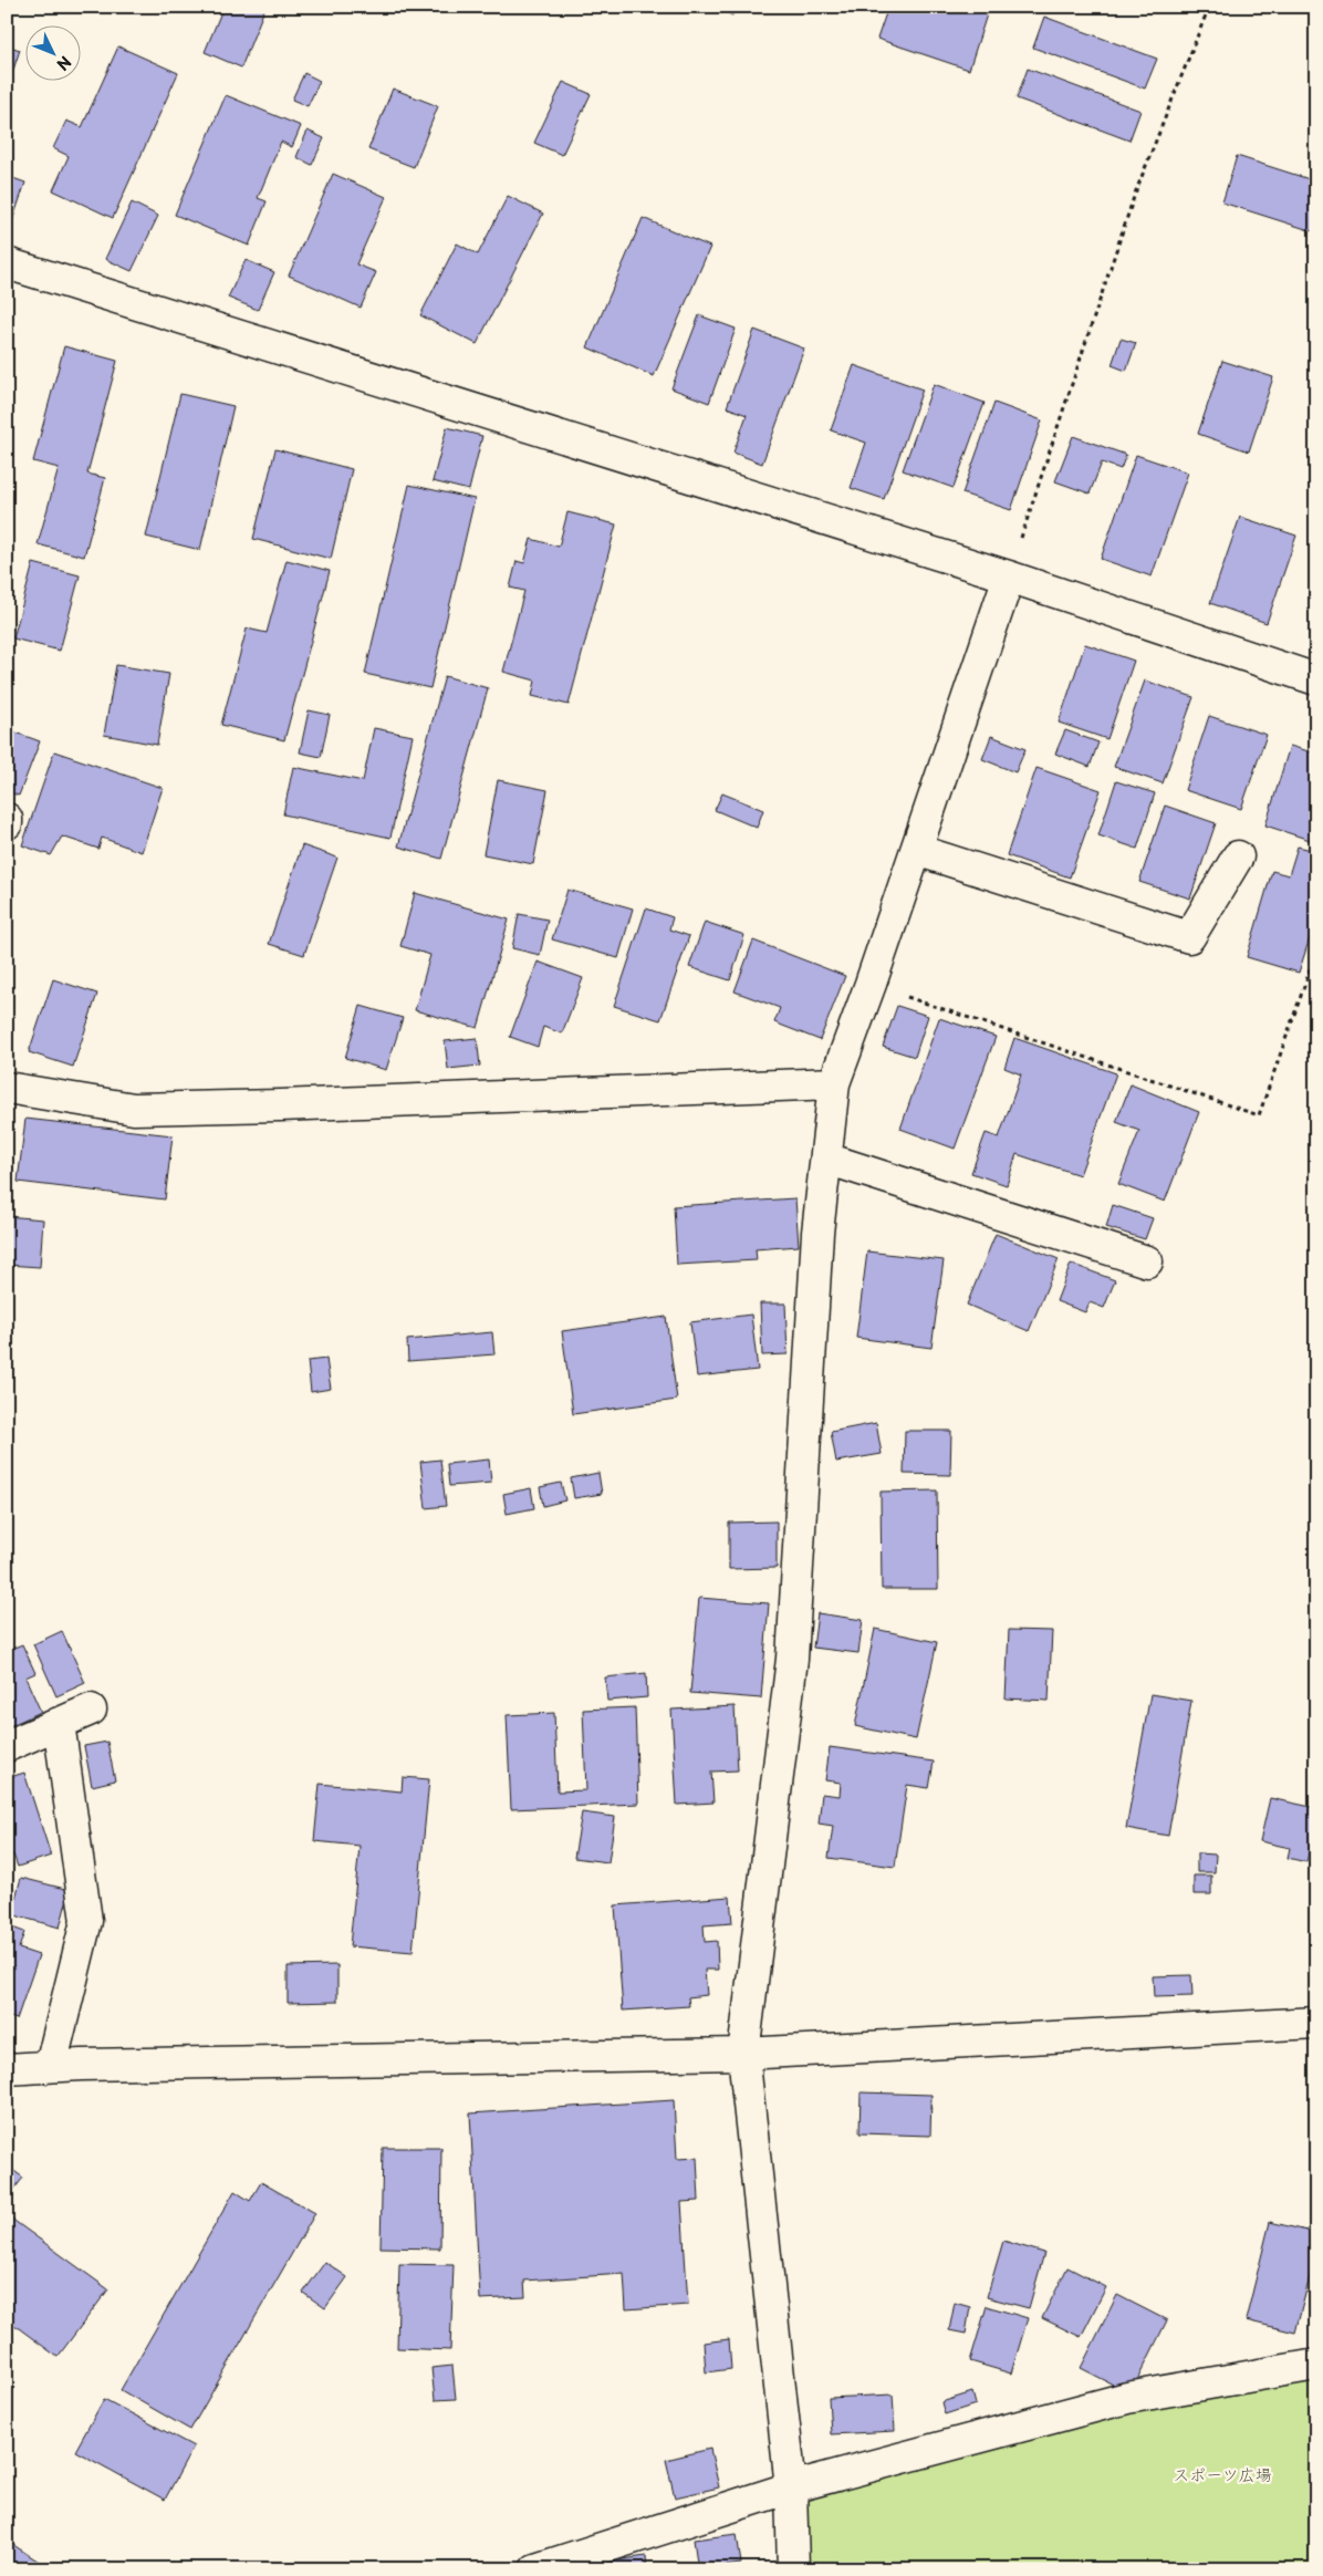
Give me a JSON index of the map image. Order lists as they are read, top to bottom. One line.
{"parks":["スポーツ広場"],"north":"bottom right"}
